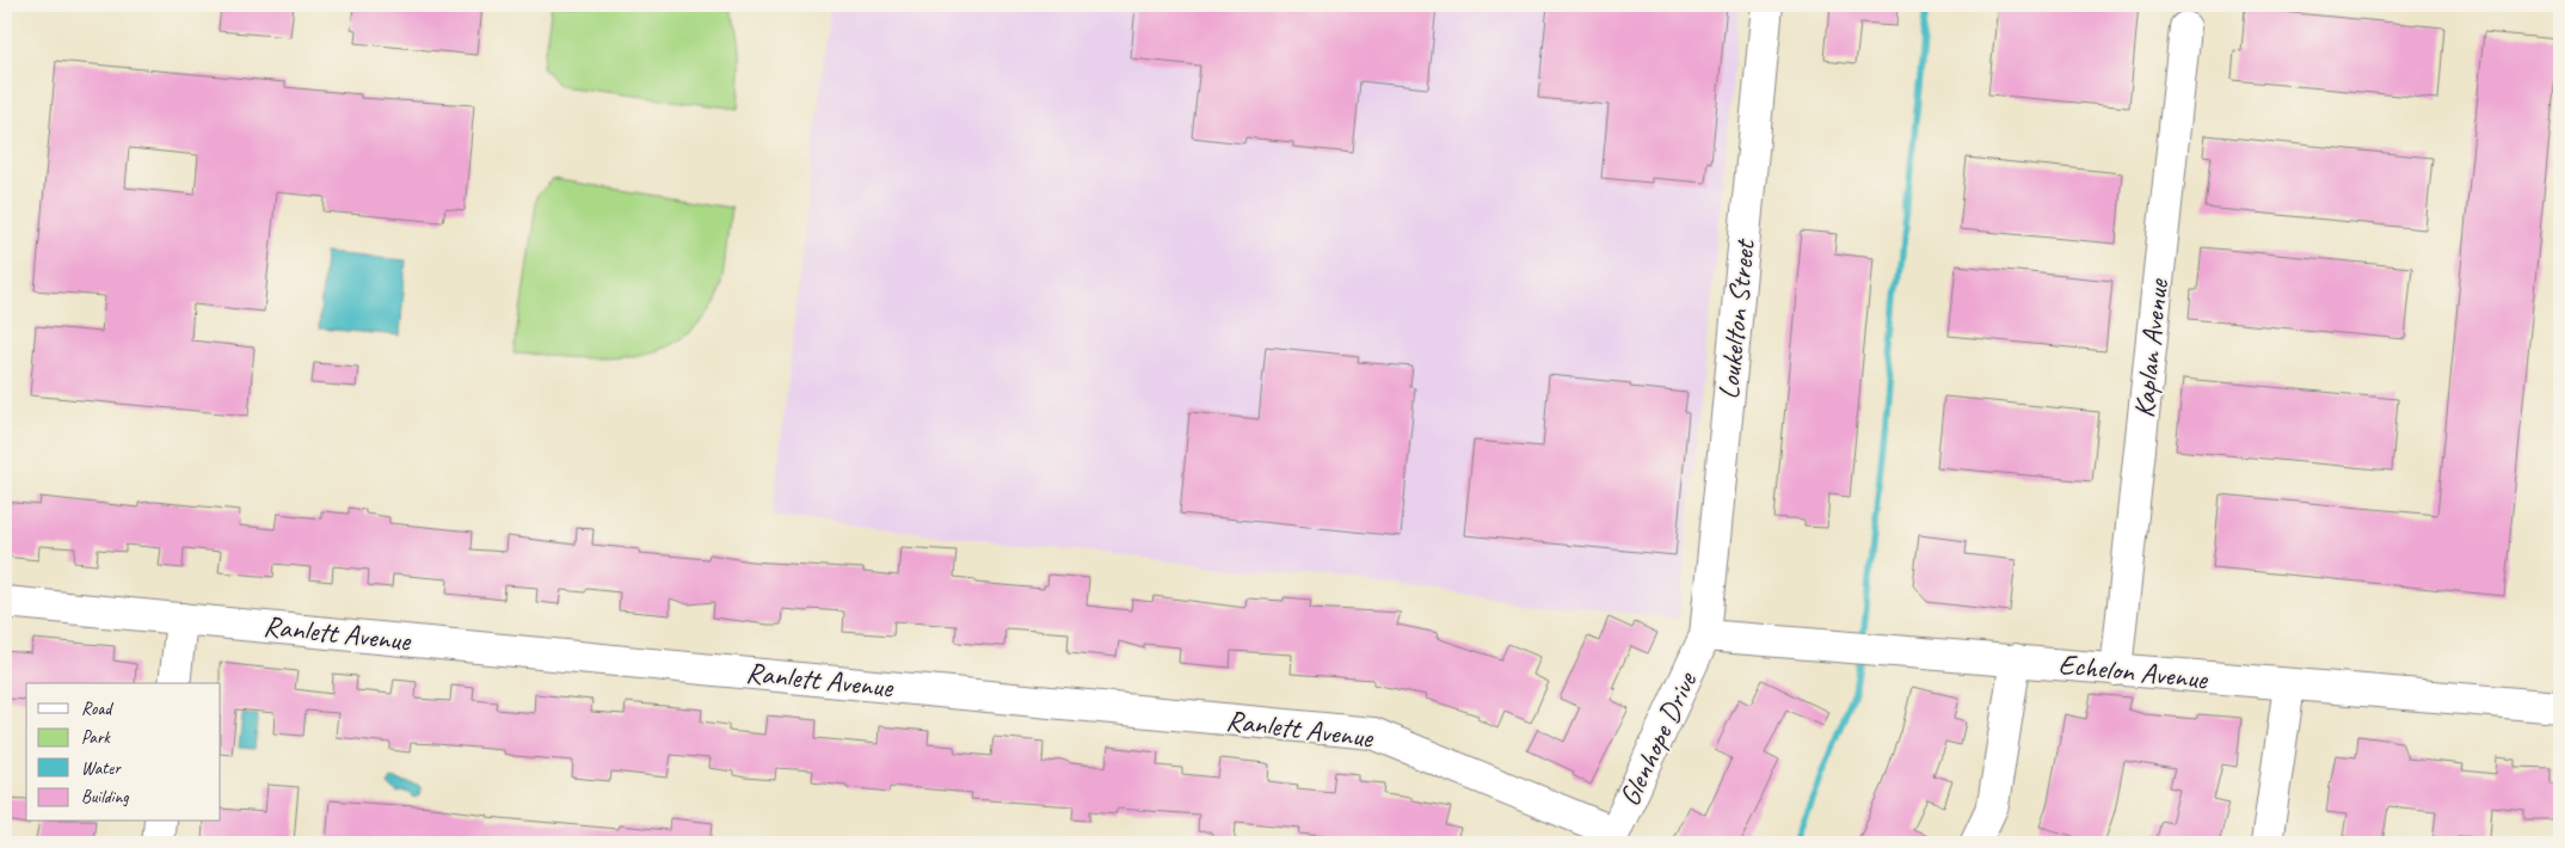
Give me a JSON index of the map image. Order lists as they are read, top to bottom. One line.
{"streets":{"street":["Loukelton Street","Kaplan Avenue","Ranlett Avenue","Echelon Avenue","Glenhope Drive"]},"crossings":[["Loukelton Street","Echelon Avenue"],["Loukelton Street","Glenhope Drive"],["Kaplan Avenue","Echelon Avenue"],["Ranlett Avenue","Glenhope Drive"],["Echelon Avenue","Glenhope Drive"]],"legend":["Road","Park","Water","Building"]}
